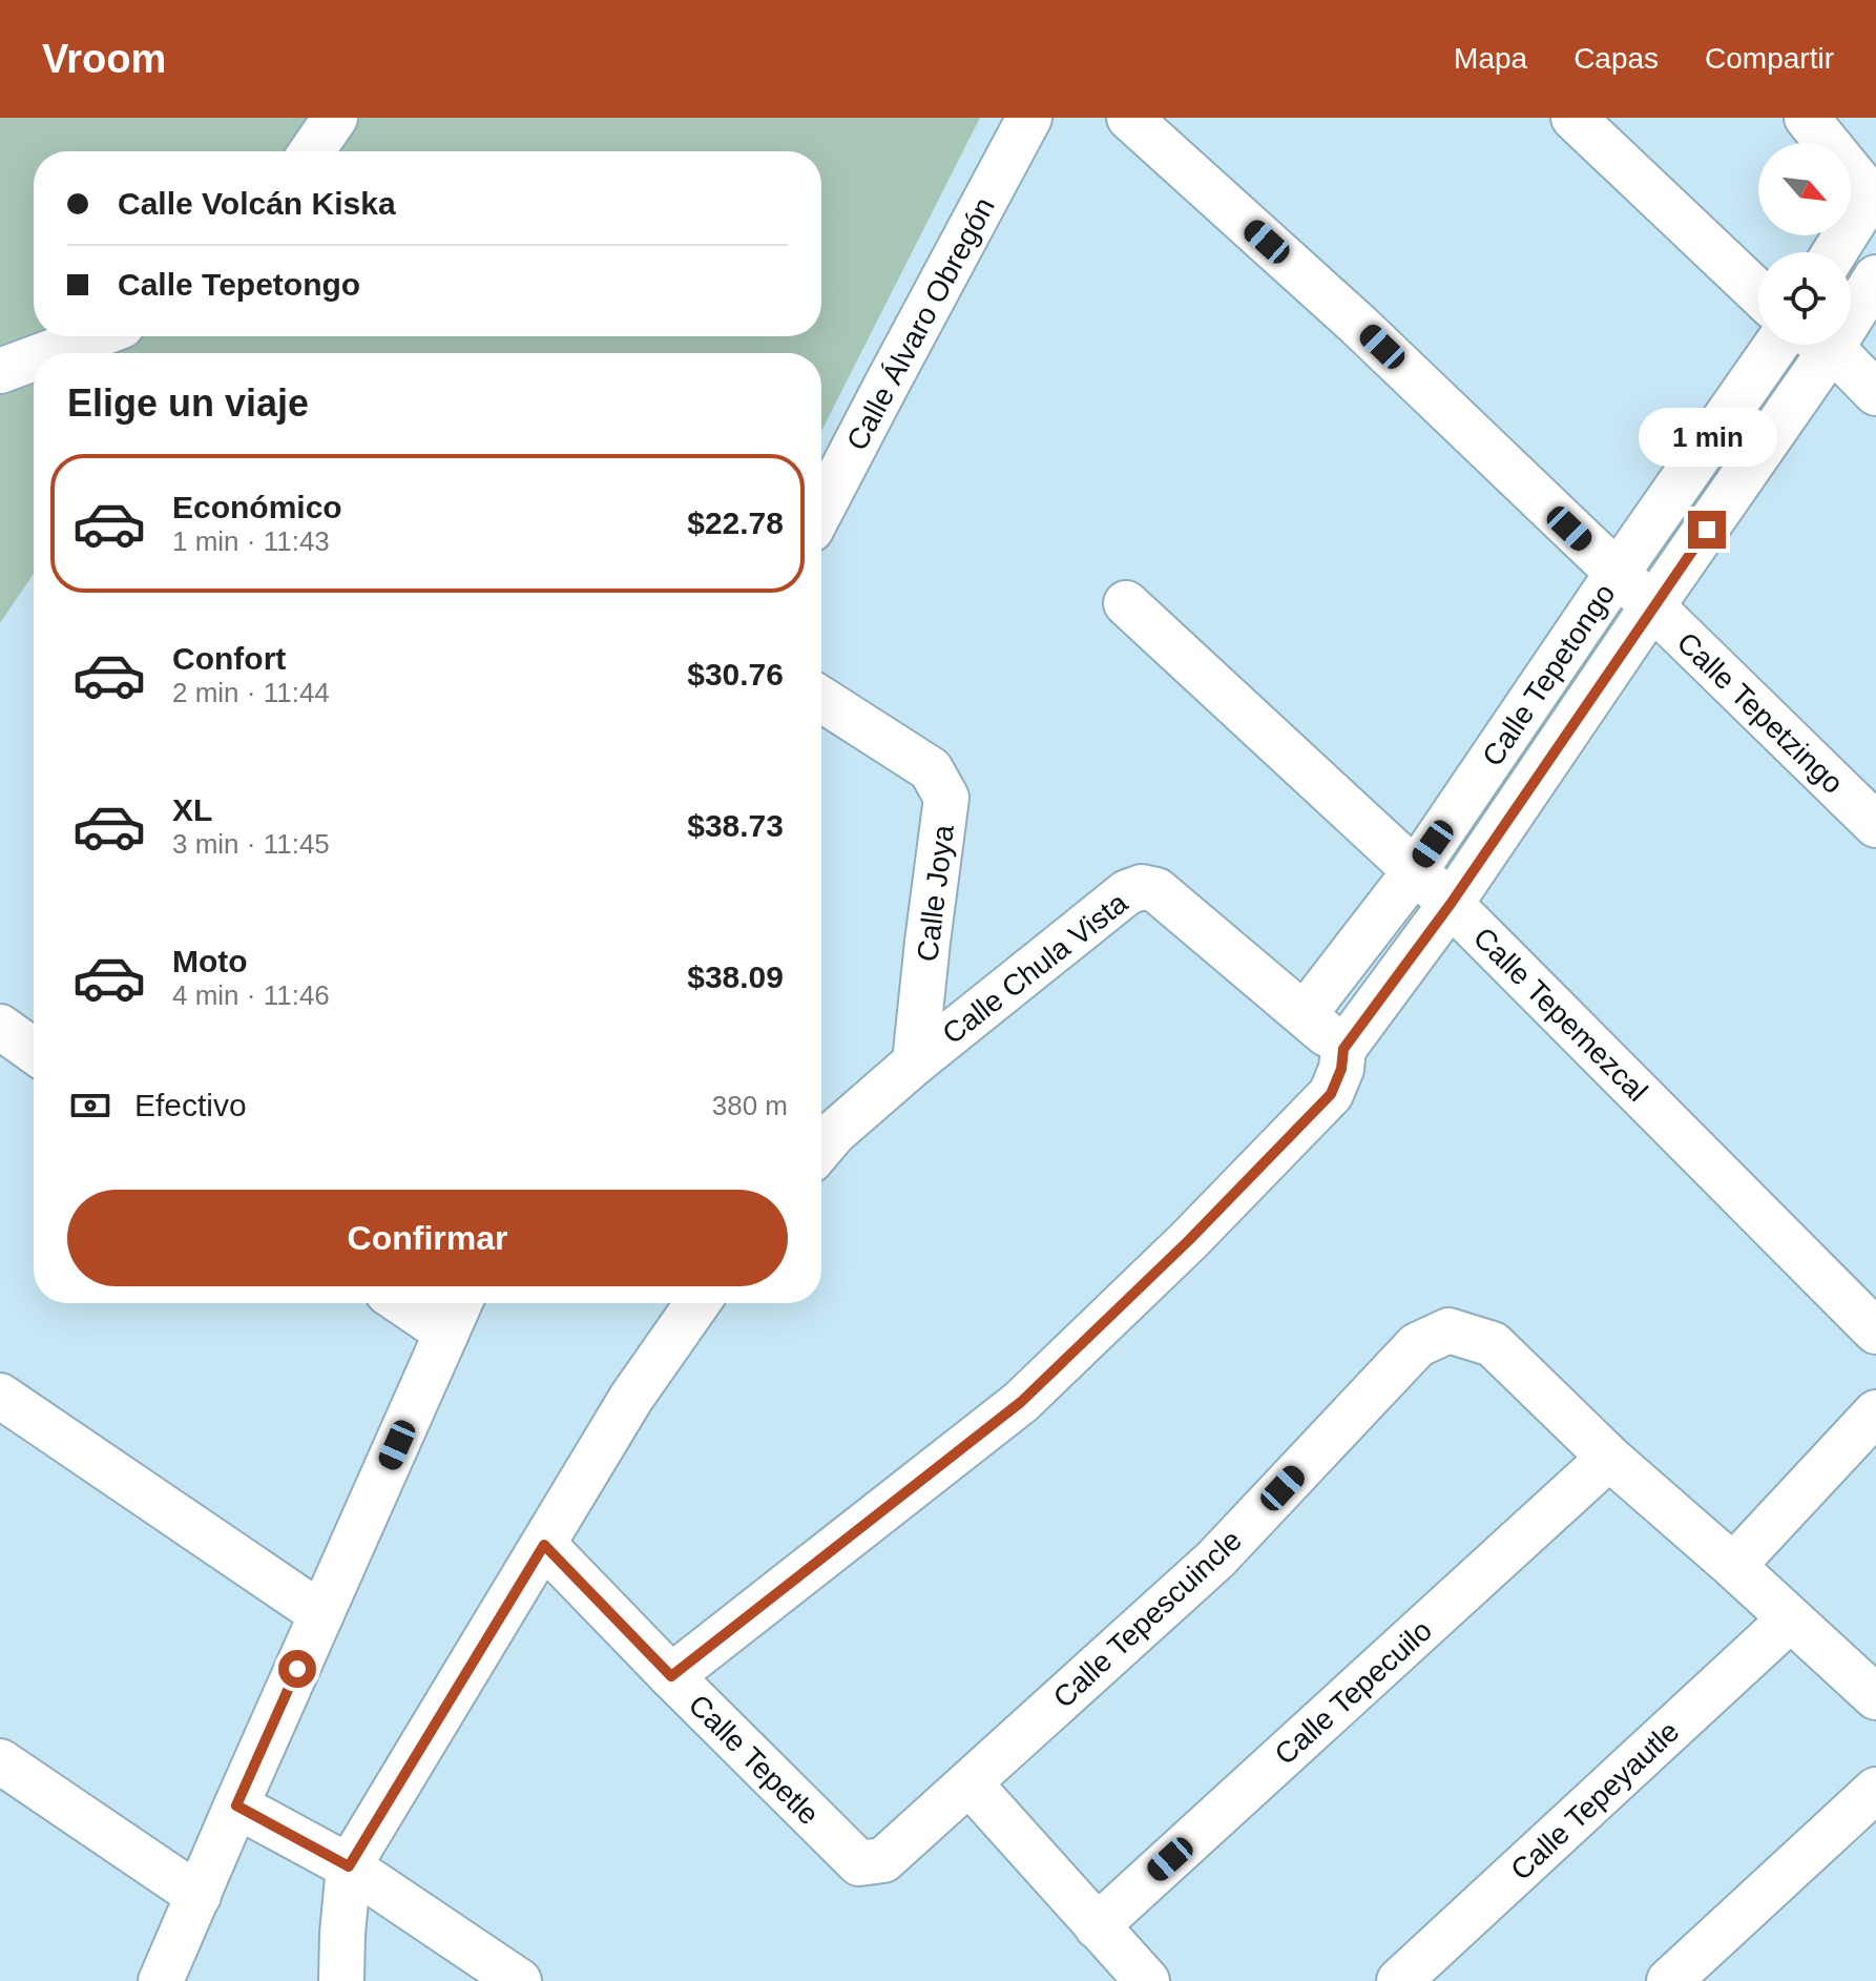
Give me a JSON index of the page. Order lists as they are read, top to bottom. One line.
{"streets":{"street":["Calle Álvaro Obregón","Calle Tepetongo","Calle Tepetzingo","Calle Joya","Calle Chula Vista","Calle Tepemezcal","Calle Tepescuincle","Calle Tepecuilo","Calle Tepetle","Calle Tepeyautle"]},"crossings":[["Calle Tepetongo","Calle Tepetzingo"],["Calle Tepetongo","Calle Chula Vista"],["Calle Tepetongo","Calle Tepemezcal"],["Calle Joya","Calle Chula Vista"],["Calle Tepescuincle","Calle Tepecuilo"],["Calle Tepescuincle","Calle Tepetle"],["Calle Tepescuincle","Calle Tepeyautle"]],"north":"bottom right","page":{"header":"Vroom","nav":["Mapa","Capas","Compartir"],"banner":["Calle Volcán Kiska","Calle Tepetongo"],"heading":"Elige un viaje","bubble":"1 min","list":[{"name":"Económico","note":"1 min · 11:43","value":"$22.78"},{"name":"Confort","note":"2 min · 11:44","value":"$30.76"},{"name":"XL","note":"3 min · 11:45","value":"$38.73"},{"name":"Moto","note":"4 min · 11:46","value":"$38.09"}],"pay":["Efectivo","380 m"],"buttons":"Confirmar"}}
